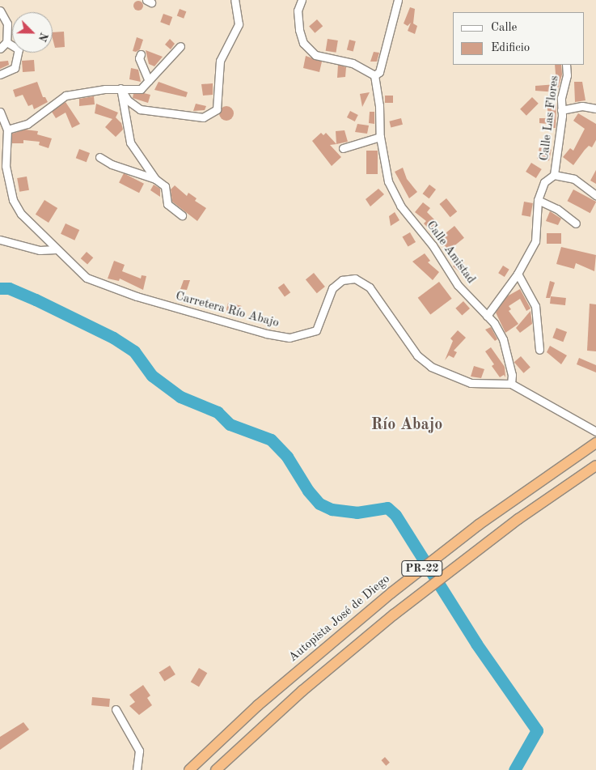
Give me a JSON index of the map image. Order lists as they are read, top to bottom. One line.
{"streets":{"highway":["PR-22","Autopista José de Diego"],"street":["Calle Las Flores","Calle Amistad","Carretera Río Abajo"]},"crossings":[["Calle Amistad","Carretera Río Abajo"]],"districts":["Río Abajo"],"legend":["Calle","Edificio"],"north":"bottom right"}
